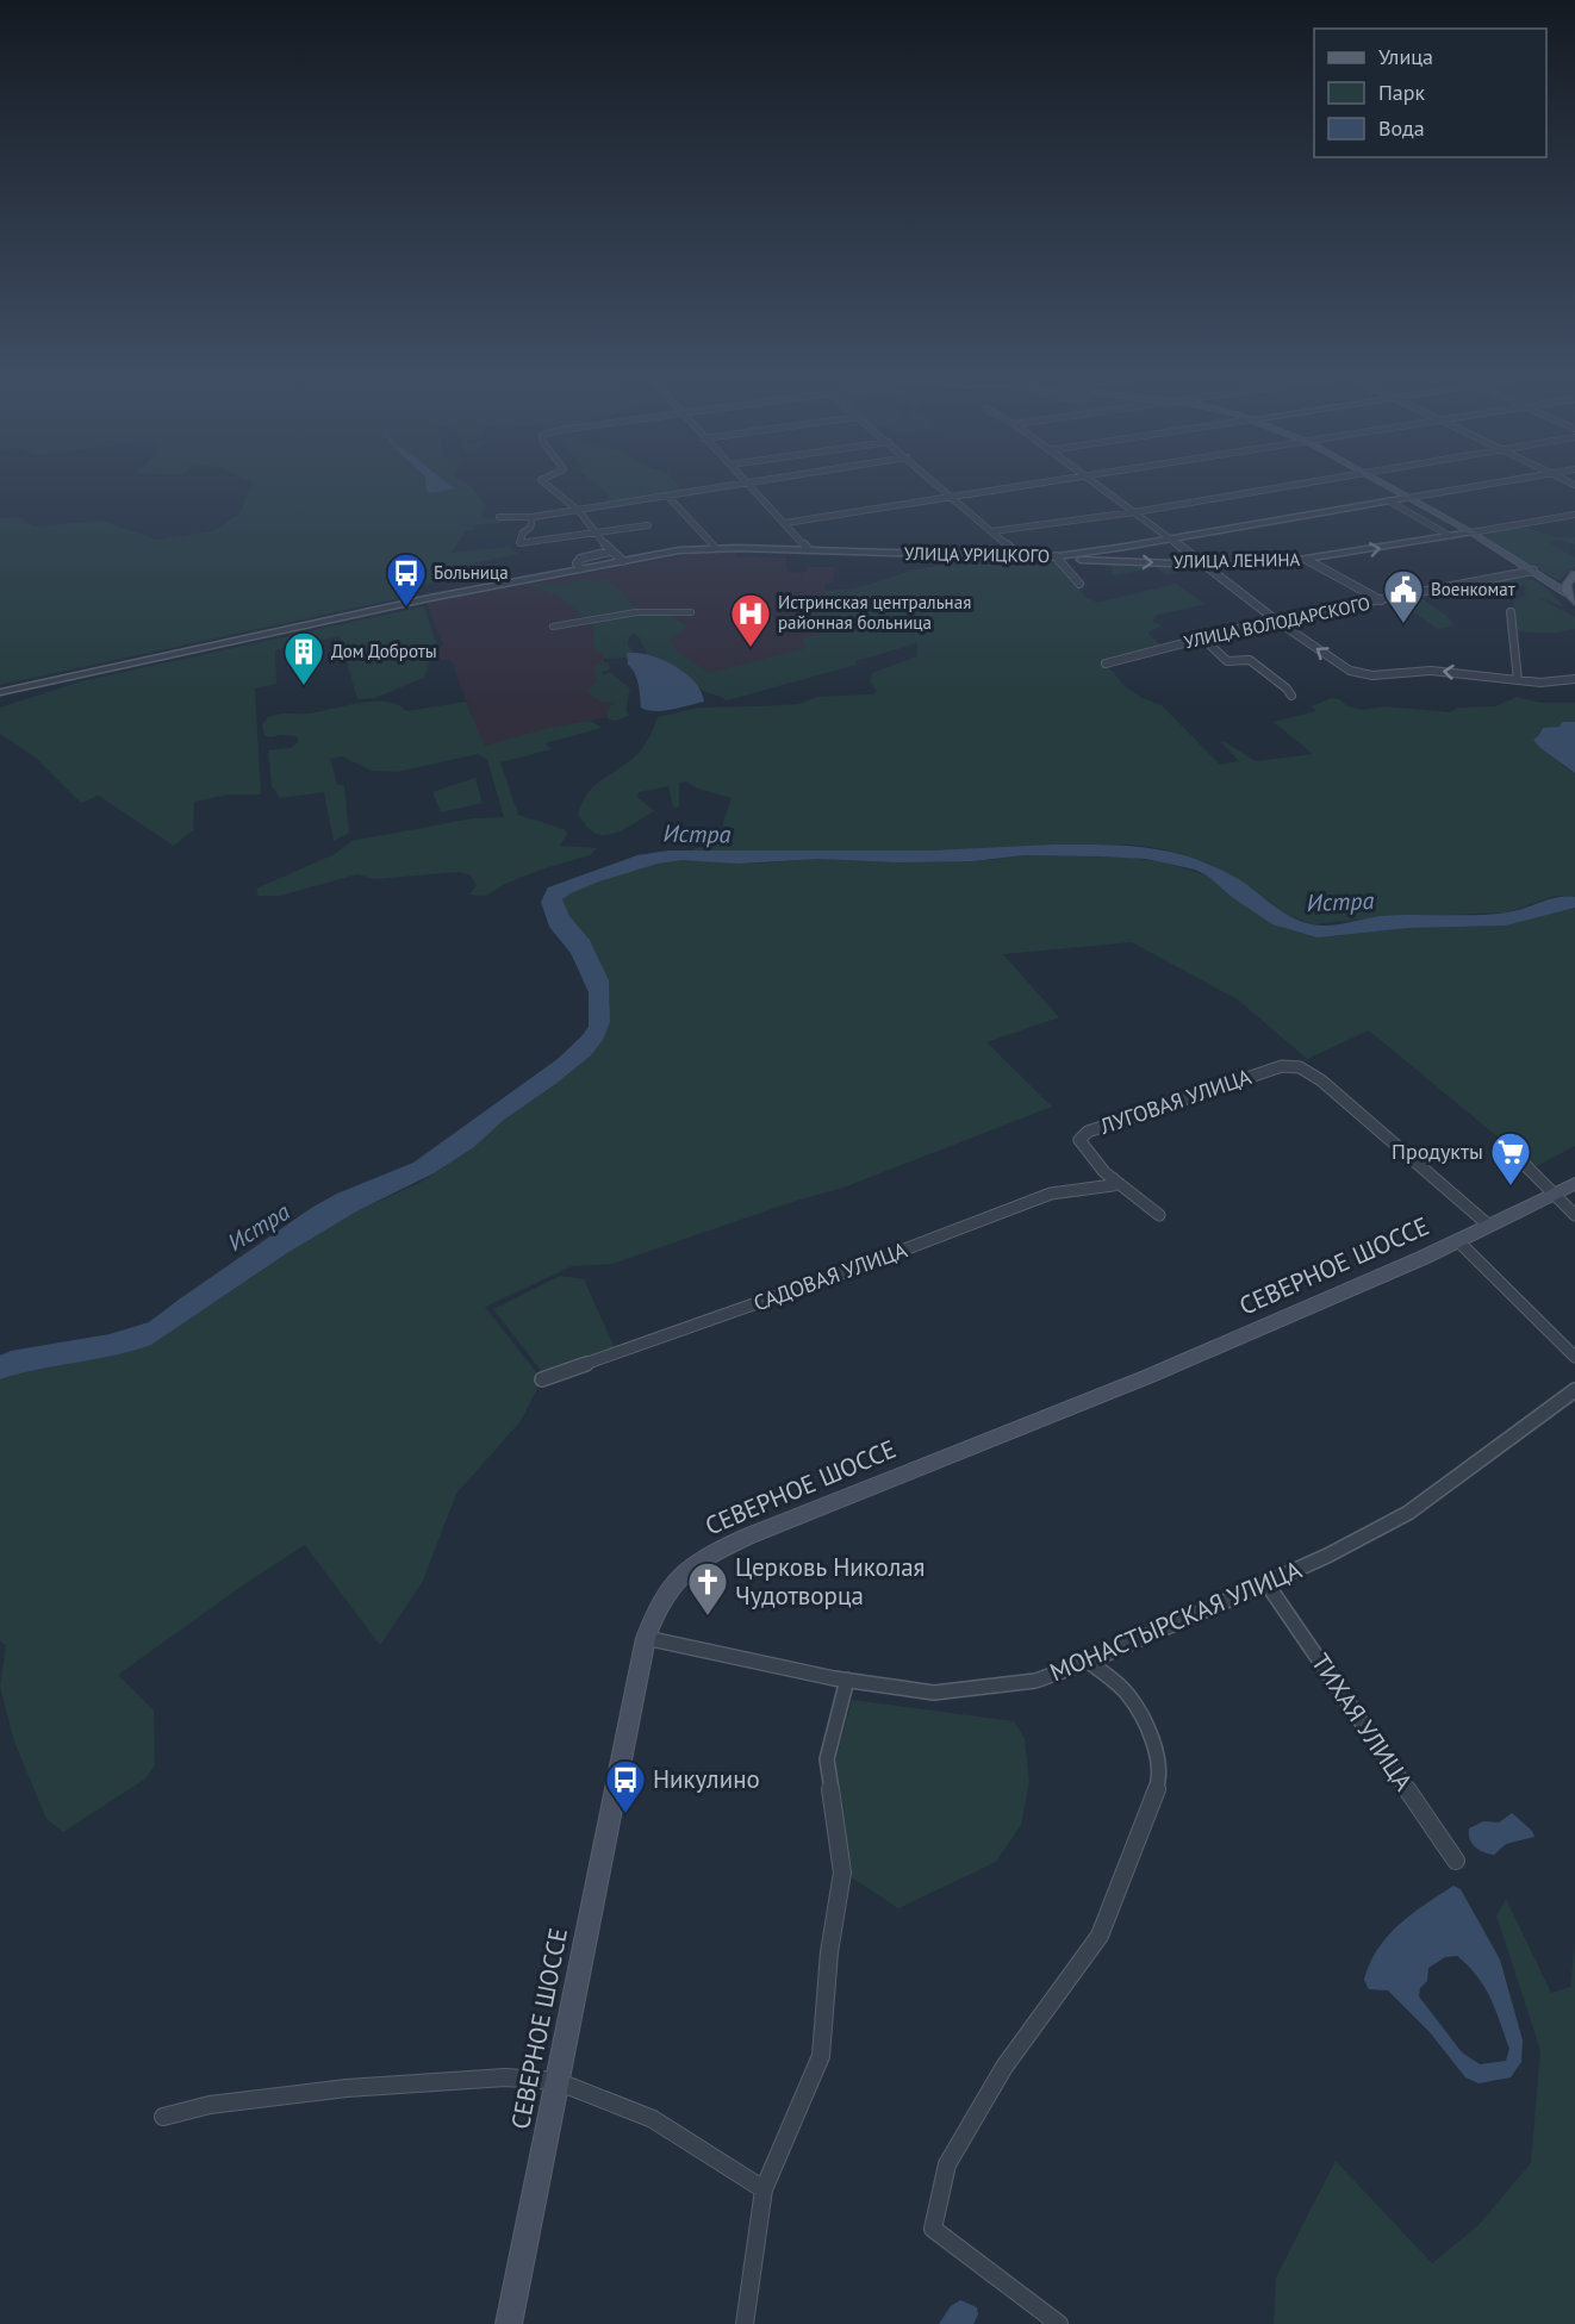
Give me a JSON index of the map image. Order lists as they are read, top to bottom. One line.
{"streets":{"main road":["СЕВЕРНОЕ ШОССЕ"],"street":["УЛИЦА УРИЦКОГО","УЛИЦА ЛЕНИНА","УЛИЦА ВОЛОДАРСКОГО","ЛУГОВАЯ УЛИЦА","САДОВАЯ УЛИЦА","МОНАСТЫРСКАЯ УЛИЦА","ТИХАЯ УЛИЦА"]},"crossings":[["УЛИЦА УРИЦКОГО","УЛИЦА ЛЕНИНА"],["ЛУГОВАЯ УЛИЦА","СЕВЕРНОЕ ШОССЕ"],["ЛУГОВАЯ УЛИЦА","САДОВАЯ УЛИЦА"],["СЕВЕРНОЕ ШОССЕ","МОНАСТЫРСКАЯ УЛИЦА"],["МОНАСТЫРСКАЯ УЛИЦА","ТИХАЯ УЛИЦА"]],"water":["Истра"],"places":{"bus stop":["Больница","Никулино"],"public building":["Военкомат"],"hospital":["Истринская центральная районная больница"],"building":["Дом Доброты"],"supermarket":["Продукты"],"church":["Церковь Николая Чудотворца"]},"legend":["Улица","Парк","Вода"]}
